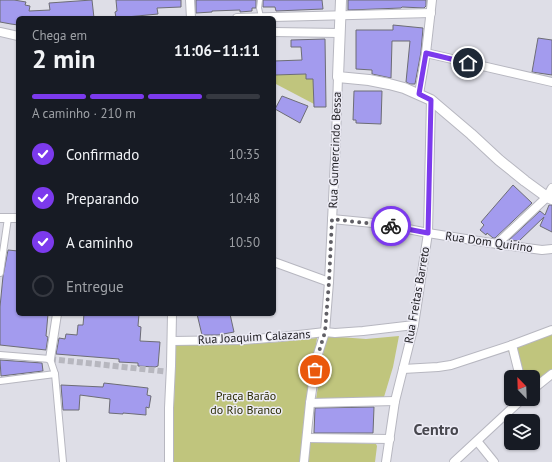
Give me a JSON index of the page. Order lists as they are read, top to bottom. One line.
{"streets":{"street":["Rua Gumercindo Bessa","Rua Dom Quirino","Rua Freitas Barreto","Rua Joaquim Calazans"]},"crossings":[["Rua Gumercindo Bessa","Rua Dom Quirino"],["Rua Gumercindo Bessa","Rua Joaquim Calazans"],["Rua Dom Quirino","Rua Freitas Barreto"]],"districts":["Centro"],"parks":["Praça Barão do Rio Branco"],"north":"top left","page":{"heading":["2 min","Chega em","11:06–11:11"],"bar":"A caminho · 210 m","list":[["Confirmado","10:35"],["Preparando","10:48"],["A caminho","10:50"],"Entregue"]}}
